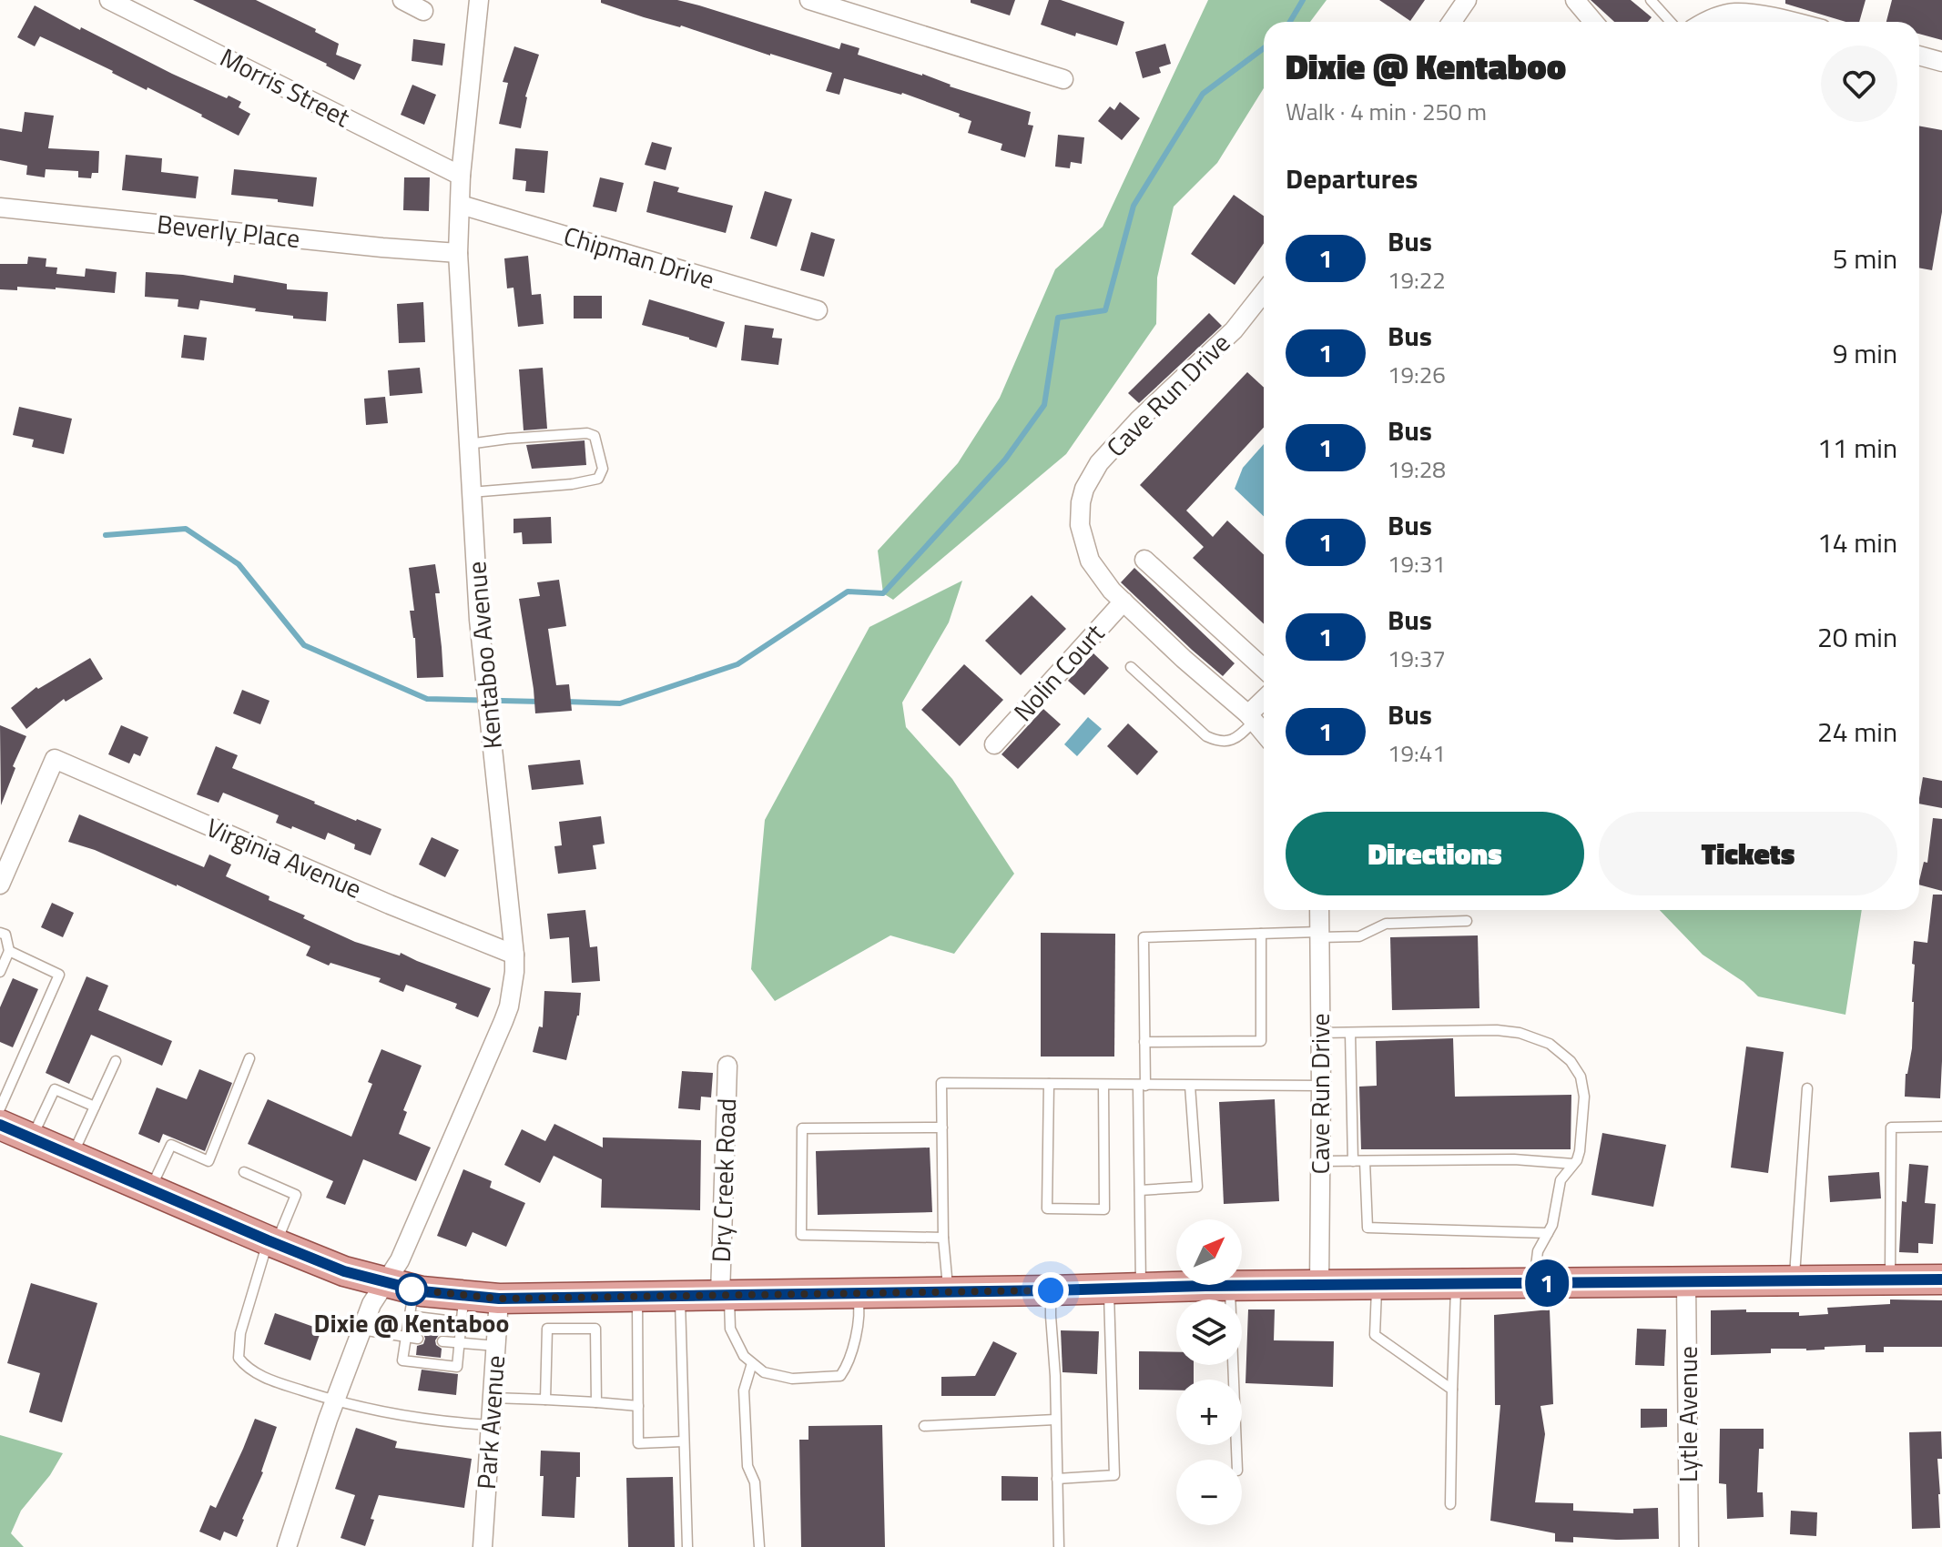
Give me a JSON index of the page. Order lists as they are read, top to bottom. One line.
{"streets":{"street":["Morris Street","Beverly Place","Chipman Drive","Cave Run Drive","Kentaboo Avenue","Nolin Court","Virginia Avenue","Dry Creek Road","Lytle Avenue","Park Avenue"]},"crossings":[["Morris Street","Kentaboo Avenue"],["Beverly Place","Kentaboo Avenue"],["Chipman Drive","Kentaboo Avenue"],["Cave Run Drive","Nolin Court"],["Kentaboo Avenue","Virginia Avenue"]],"places":["Dixie @ Kentaboo"],"lines":["bus line 1"],"north":"top right","page":{"on_map":"1","heading":[["Dixie @ Kentaboo","Walk · 4 min · 250 m"],"Departures"],"list":[{"mark":"1","name":"Bus","note":"19:22","value":"5 min"},{"mark":"1","name":"Bus","note":"19:26","value":"9 min"},{"mark":"1","name":"Bus","note":"19:28","value":"11 min"},{"mark":"1","name":"Bus","note":"19:31","value":"14 min"},{"mark":"1","name":"Bus","note":"19:37","value":"20 min"},{"mark":"1","name":"Bus","note":"19:41","value":"24 min"}],"buttons":["Directions","Tickets"],"map_buttons":["+","−"]}}
